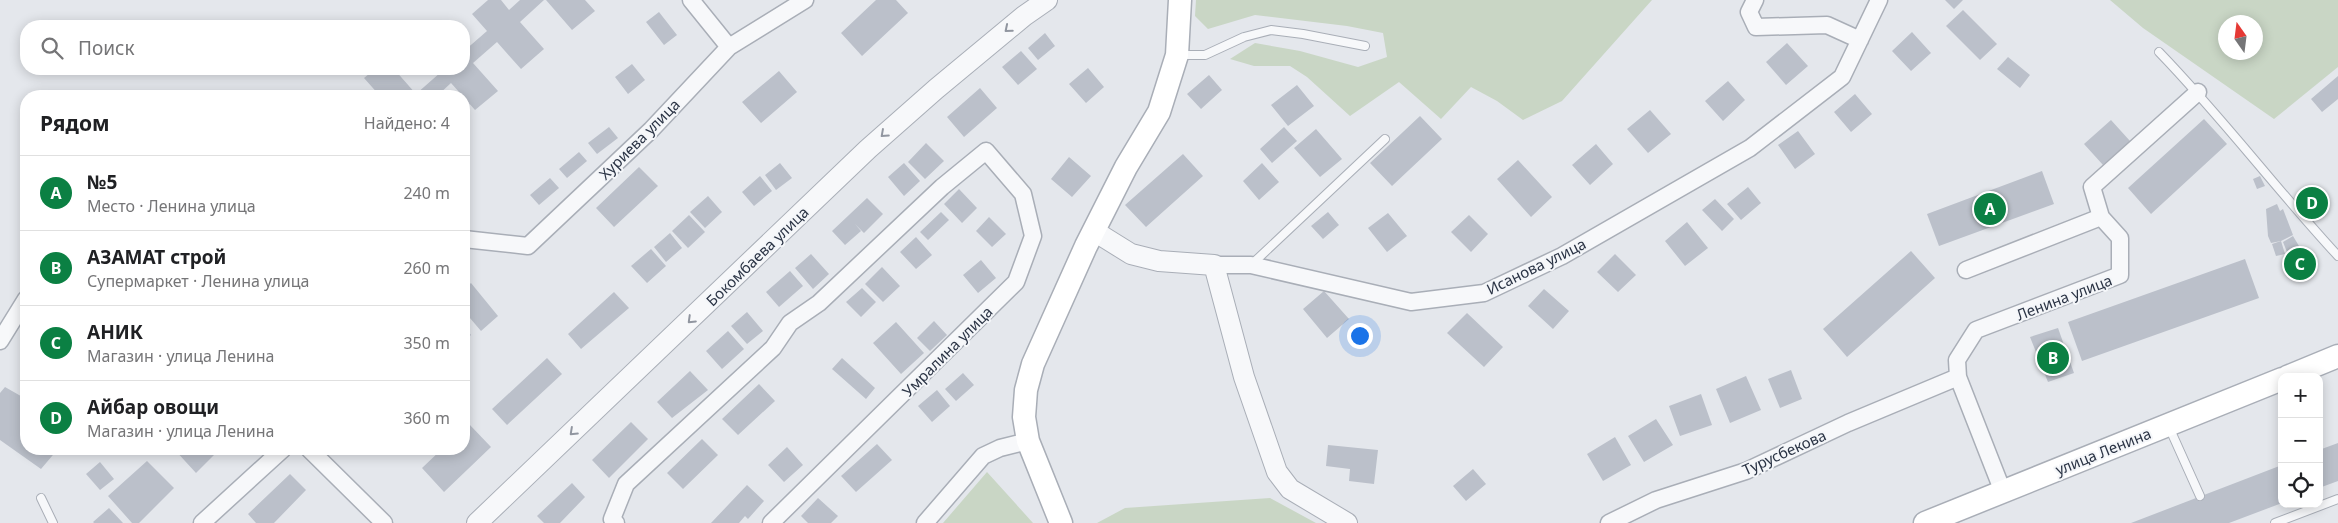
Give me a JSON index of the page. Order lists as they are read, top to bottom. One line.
{"streets":{"main road":["улица Ленина"],"street":["Хуриева улица","Бокомбаева улица","Исанова улица","Ленина улица","Умралина улица","Турусбекова"]},"crossings":[["Ленина улица","улица Ленина"],["Ленина улица","Турусбекова"]],"one_way":["Бокомбаева улица"],"north":"top","page":{"search":"Поиск","heading":["Рядом","Найдено: 4"],"list":[{"mark":"A","name":"№5","note":"Место · Ленина улица","value":"240 m"},{"mark":"B","name":"АЗАМАТ строй","note":"Супермаркет · Ленина улица","value":"260 m"},{"mark":"C","name":"АНИК","note":"Магазин · улица Ленина","value":"350 m"},{"mark":"D","name":"Айбар овощи","note":"Магазин · улица Ленина","value":"360 m"}],"pins":["D","A","C","B"],"map_buttons":["+","−"]}}
